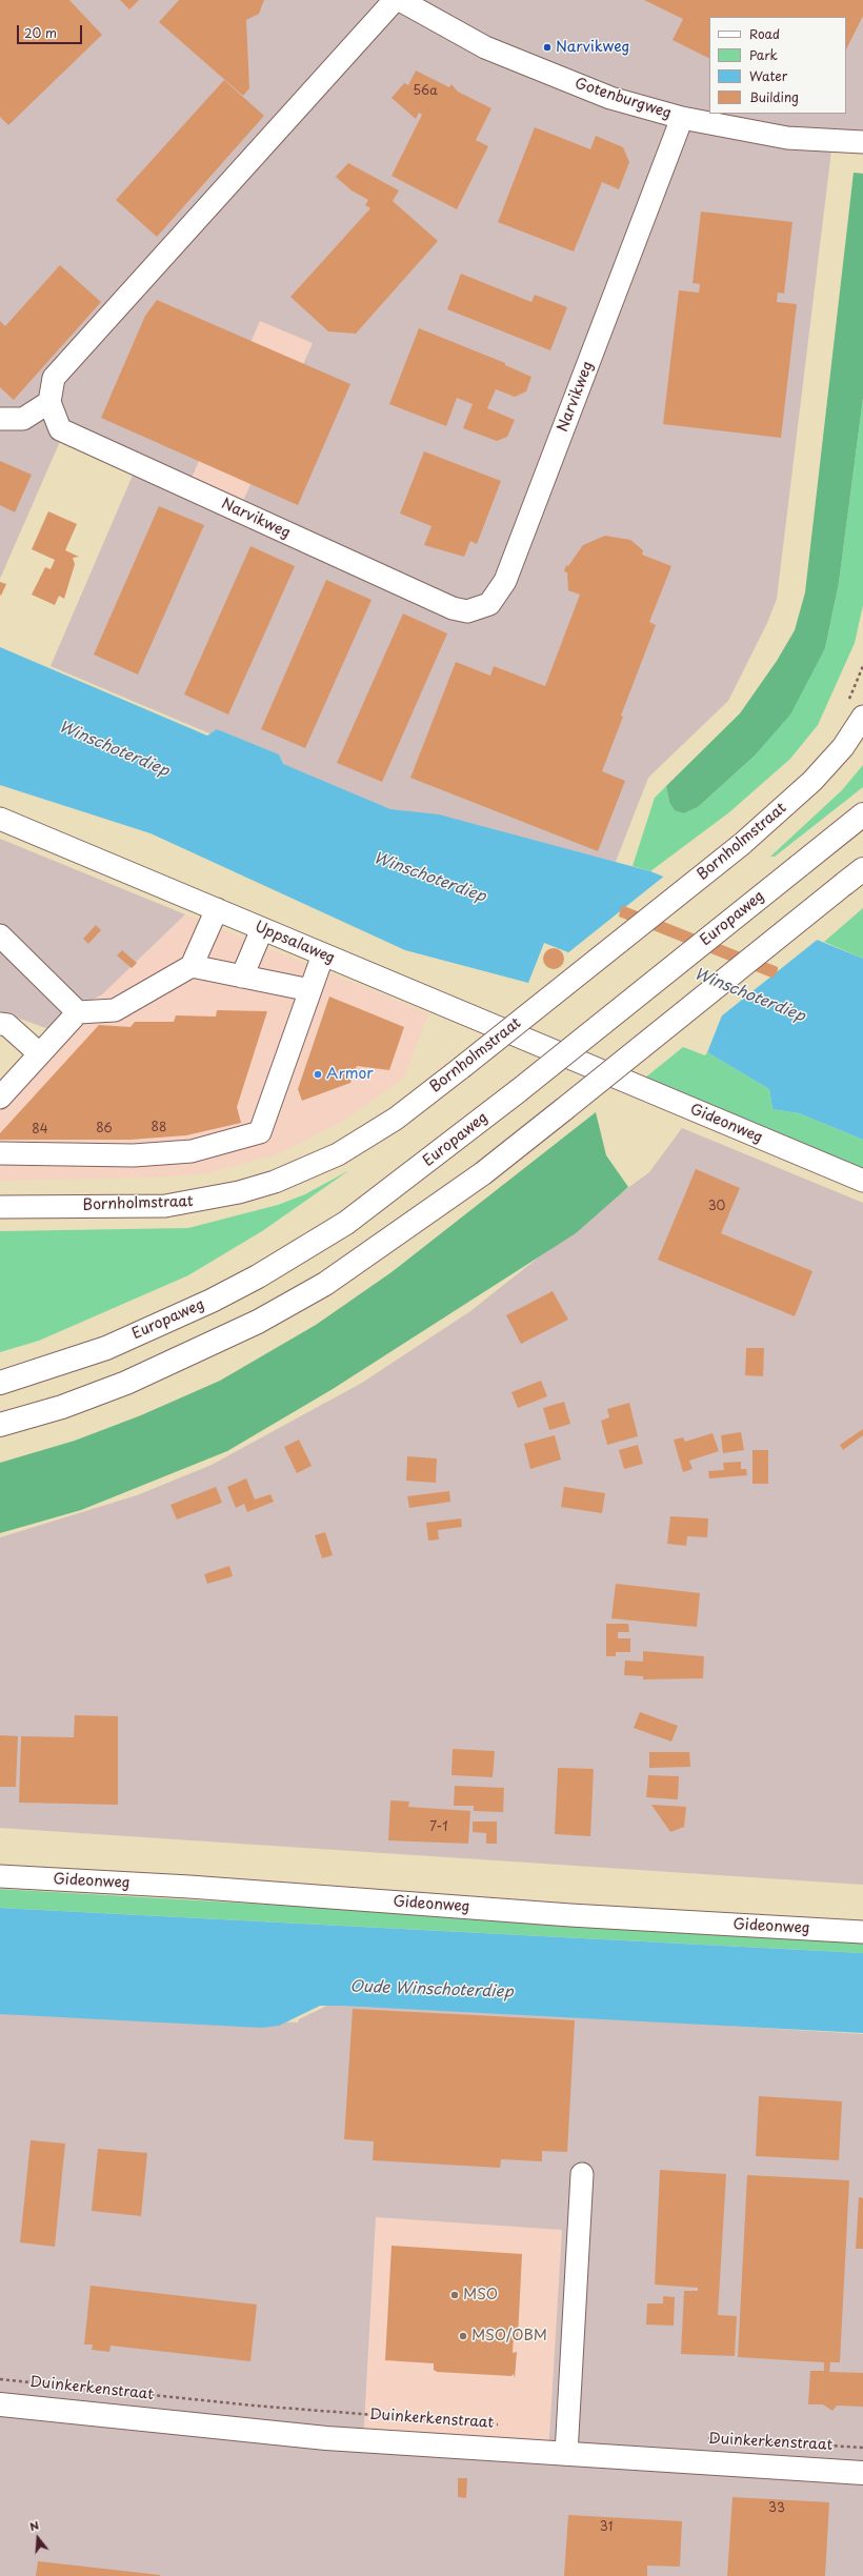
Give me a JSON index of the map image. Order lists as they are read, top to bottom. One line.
{"streets":{"main road":["Europaweg","Duinkerkenstraat"],"street":["Gotenburgweg","Narvikweg","Bornholmstraat","Uppsalaweg","Gideonweg"]},"crossings":[["Gotenburgweg","Narvikweg"],["Uppsalaweg","Gideonweg"]],"water":["Winschoterdiep","Oude Winschoterdiep"],"places":["Narvikweg","Armor","MSO","MSO/OBM"],"house_numbers":["56a","88","86","84","30","7-1","33","31"],"legend":["Road","Park","Water","Building"],"scale_bar":"20 m","north":"top"}
